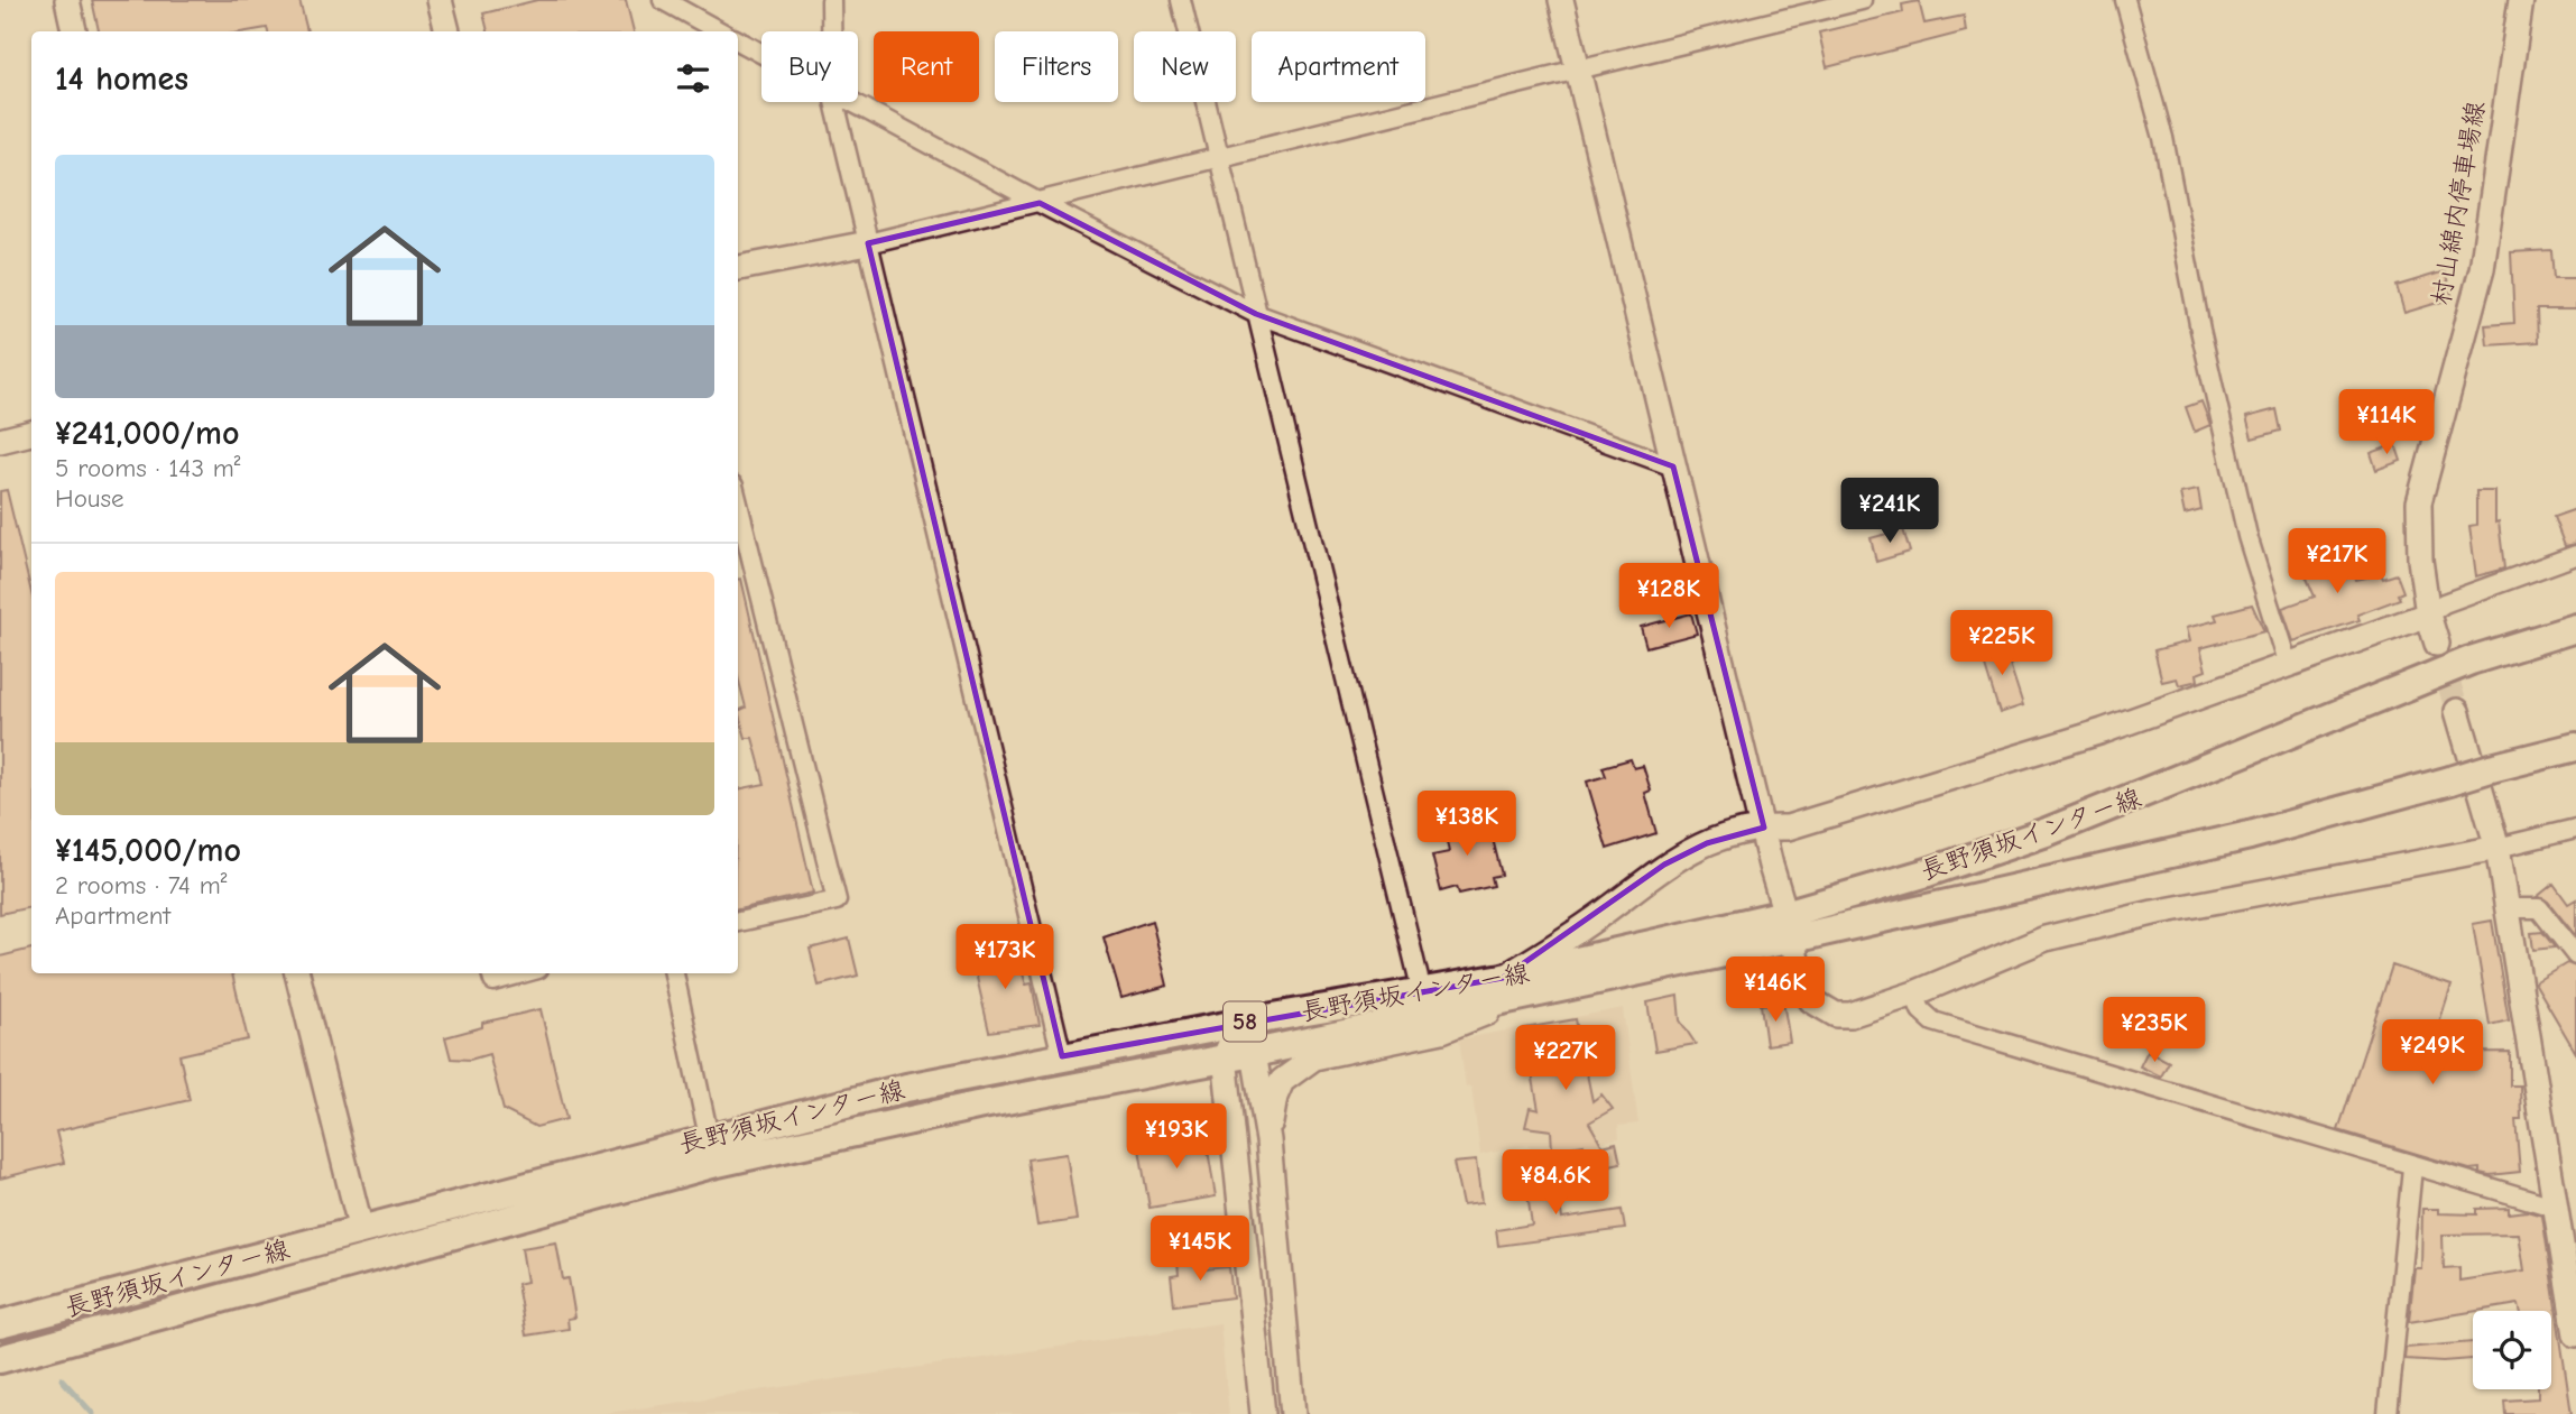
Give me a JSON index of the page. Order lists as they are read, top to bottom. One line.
{"streets":{"main road":["長野須坂インター線","58"],"street":["村山綿内停車場線"]},"page":{"chip":["Buy","Rent","Filters","New","Apartment"],"heading":"14 homes","list":[{"name":"¥241,000/mo","note":"5 rooms · 143 m² · House"},{"name":"¥145,000/mo","note":"2 rooms · 74 m² · Apartment"}],"price":["¥114K","¥241K","¥217K","¥128K","¥225K","¥138K","¥173K","¥146K","¥235K","¥249K","¥227K","¥193K","¥84.6K","¥145K"]}}
